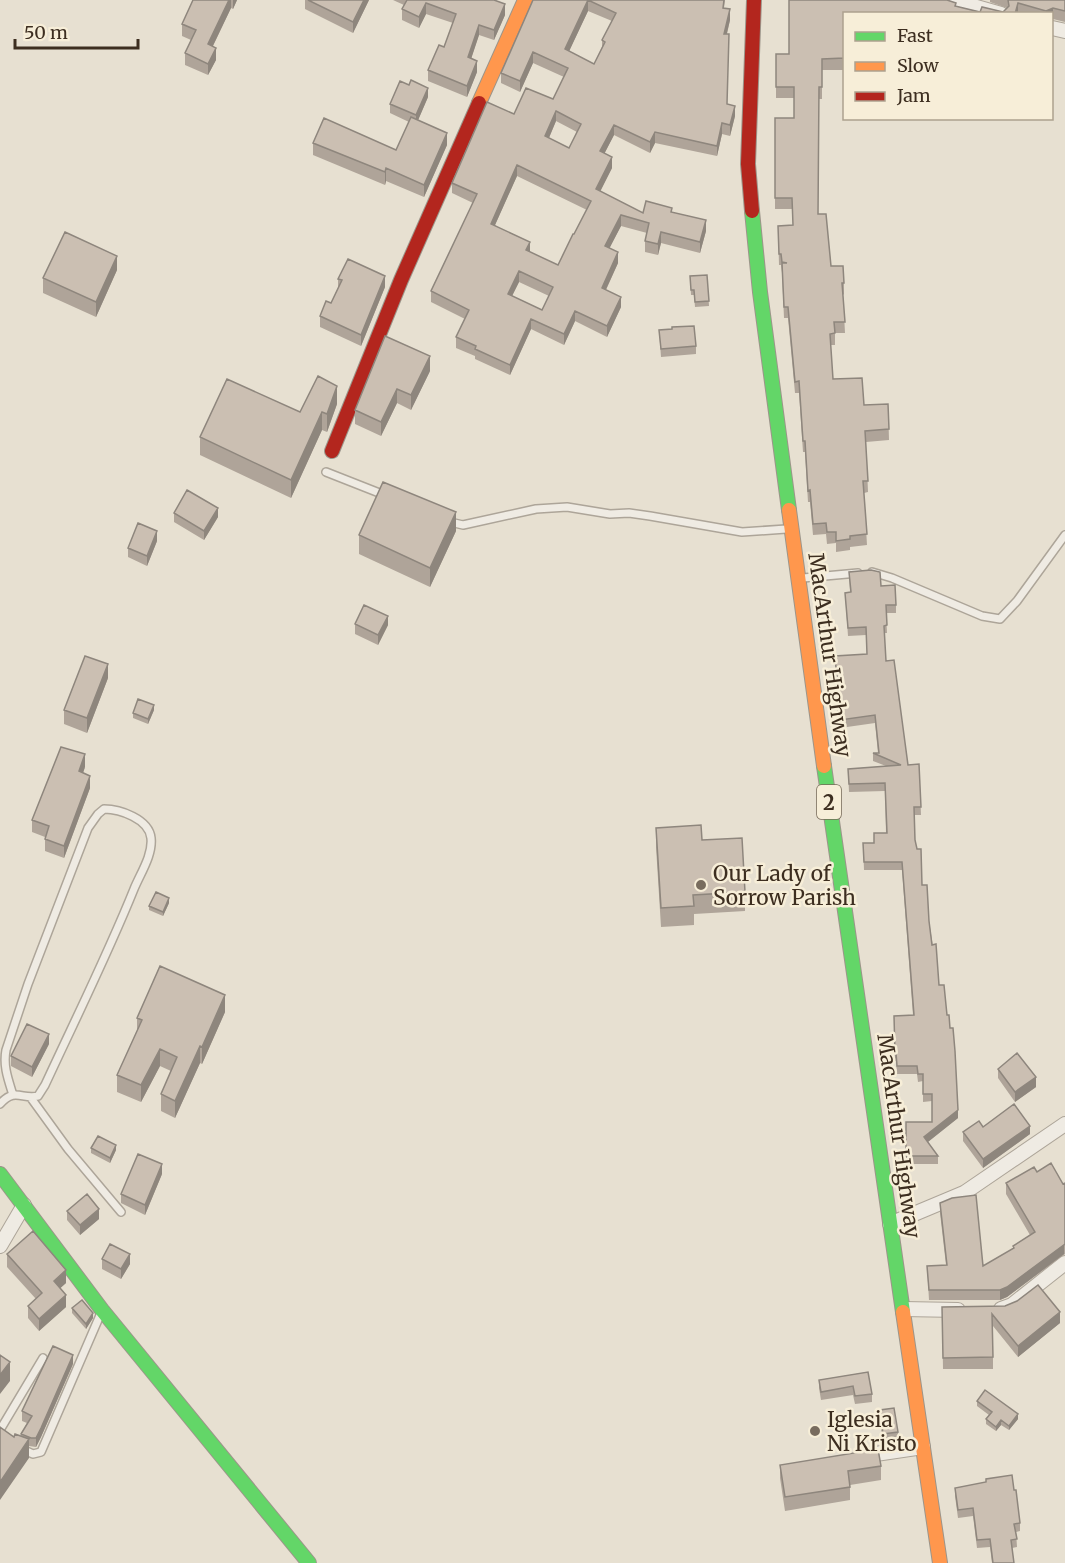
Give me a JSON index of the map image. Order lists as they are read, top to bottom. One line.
{"streets":{"main road":["MacArthur Highway","2"]},"places":["Our Lady of Sorrow Parish","Iglesia Ni Kristo"],"legend":["Fast","Slow","Jam"],"scale_bar":"50 m"}
